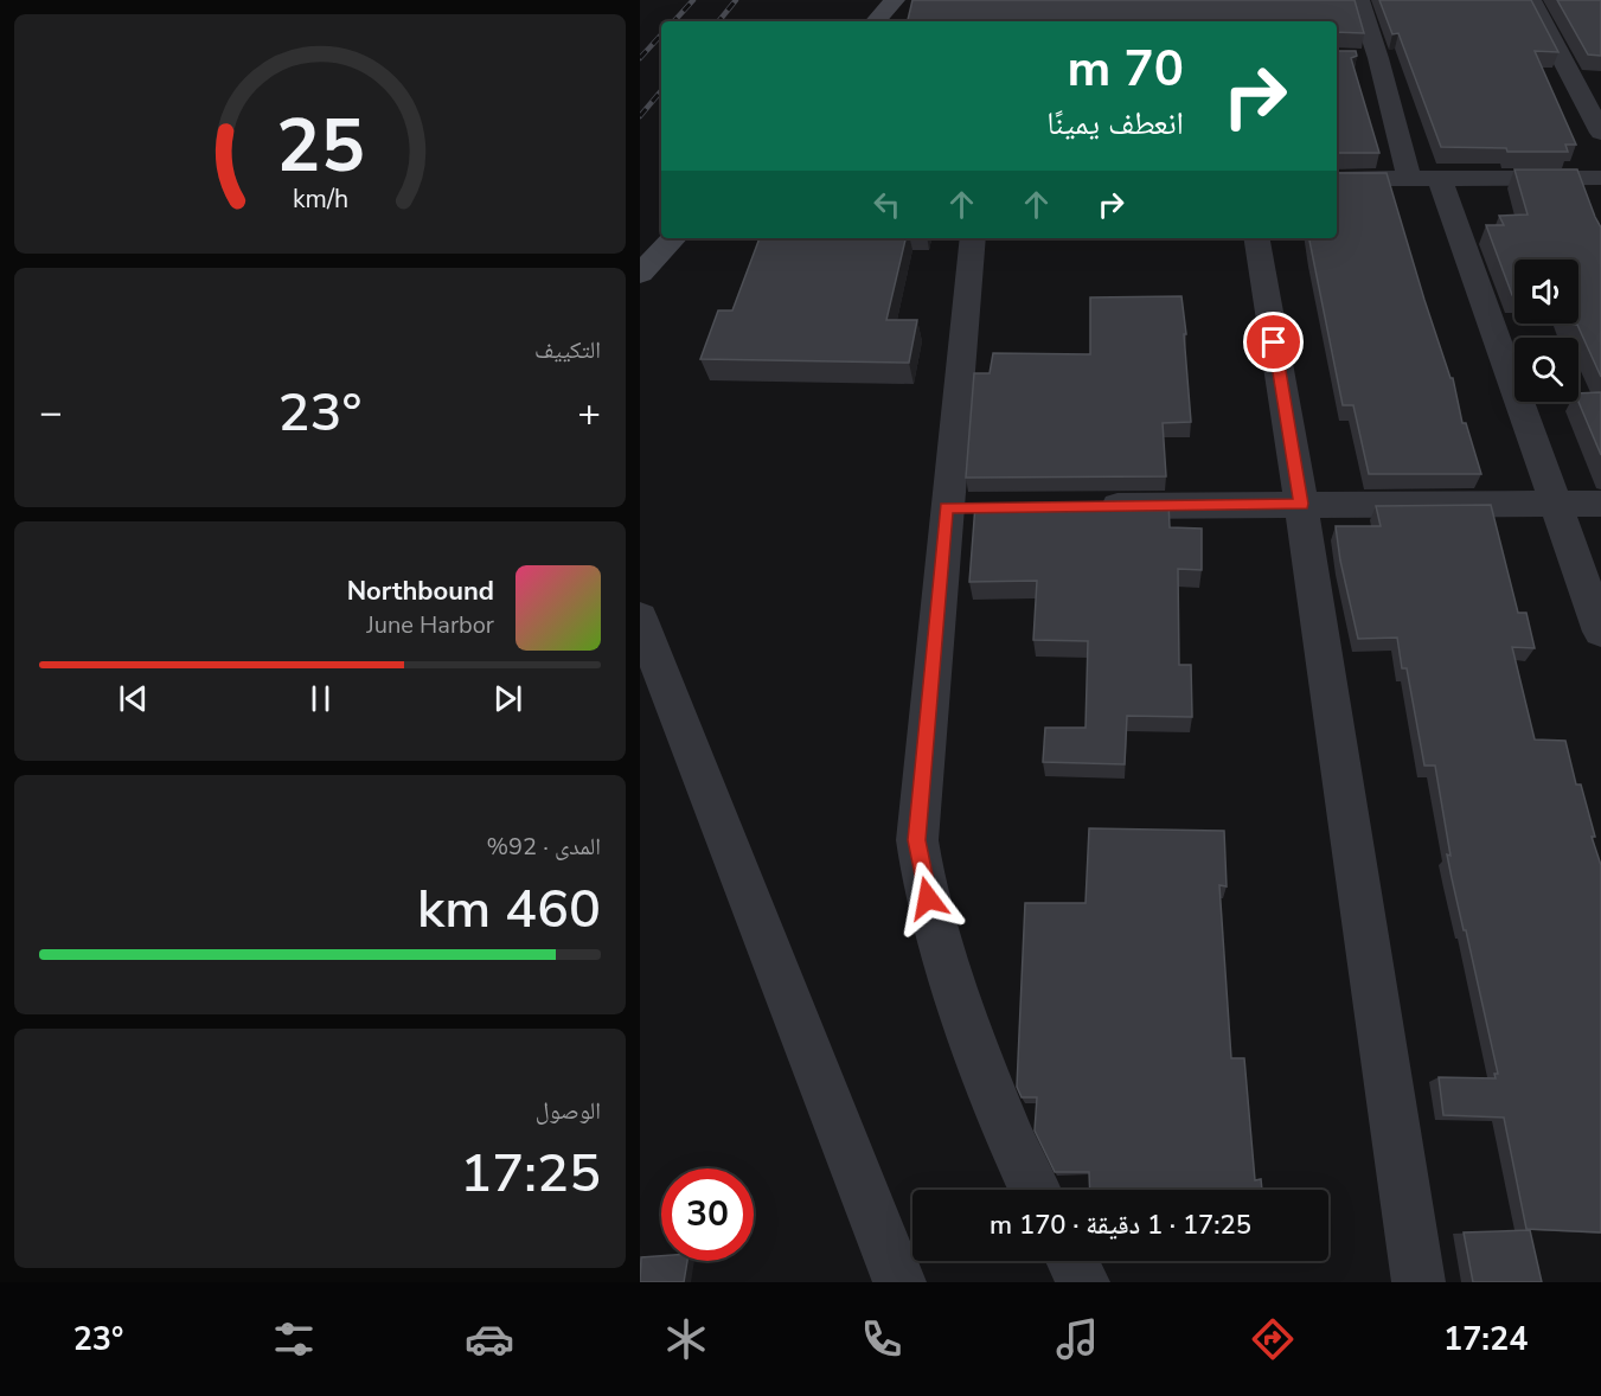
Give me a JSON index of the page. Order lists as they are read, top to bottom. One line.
{"page":{"turn":["70 m","انعطف يمينًا"],"tile":["التكييف",["المدى · 92%","460 km"],["الوصول","17:25"]],"heat":["−","23°","+"],"song":["Northbound","June Harbor"],"limit":"30","trip":"17:25 · 1 دقيقة · 170 m","tabs":["17:24","23°"],"gauge":["25","km/h"]}}
